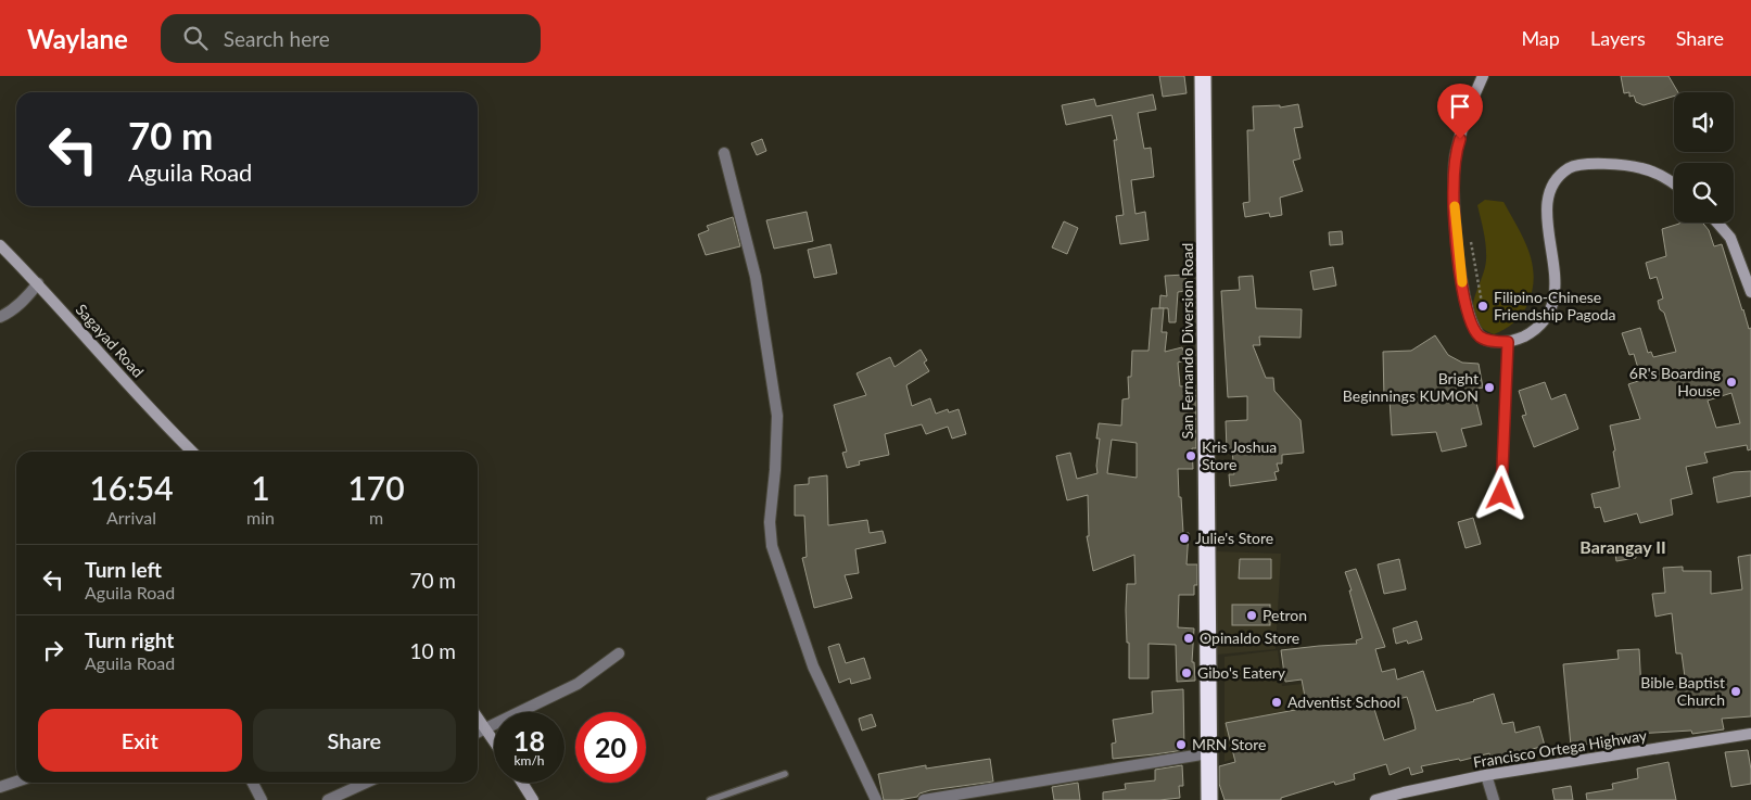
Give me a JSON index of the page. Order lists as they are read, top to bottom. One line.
{"streets":{"highway":["San Fernando Diversion Road"],"street":["Sagayad Road","Francisco Ortega Highway"]},"districts":["Barangay II"],"places":["Filipino-Chinese Friendship Pagoda","6R's Boarding House","Bright Beginnings KUMON","Kris Joshua Store","Julie's Store","Petron","Opinaldo Store","Gibo's Eatery","Bible Baptist Church","Adventist School","MRN Store"],"page":{"header":"Waylane","search":"Search here","nav":["Map","Layers","Share"],"turn":["70 m","Aguila Road"],"eta":["16:54","Arrival","1","min","170","m"],"list":[{"name":"Turn left","note":"Aguila Road","value":"70 m"},{"name":"Turn right","note":"Aguila Road","value":"10 m"}],"buttons":["Exit","Share"],"speed":"18 km/h","limit":"20"}}
